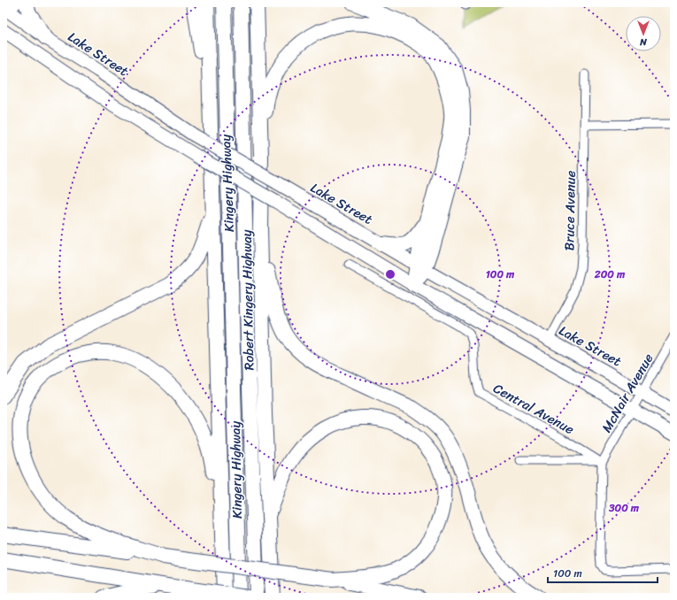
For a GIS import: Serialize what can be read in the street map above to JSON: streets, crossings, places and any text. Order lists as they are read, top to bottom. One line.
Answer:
{"streets":{"highway":["Kingery Highway","Robert Kingery Highway"],"main road":["Lake Street"],"street":["Bruce Avenue","McNair Avenue","Central Avenue"]},"crossings":[["Lake Street","Bruce Avenue"],["Lake Street","McNair Avenue"],["McNair Avenue","Central Avenue"]],"scale_bar":"100 m","north":"bottom","rings":["100 m","200 m","300 m"]}
